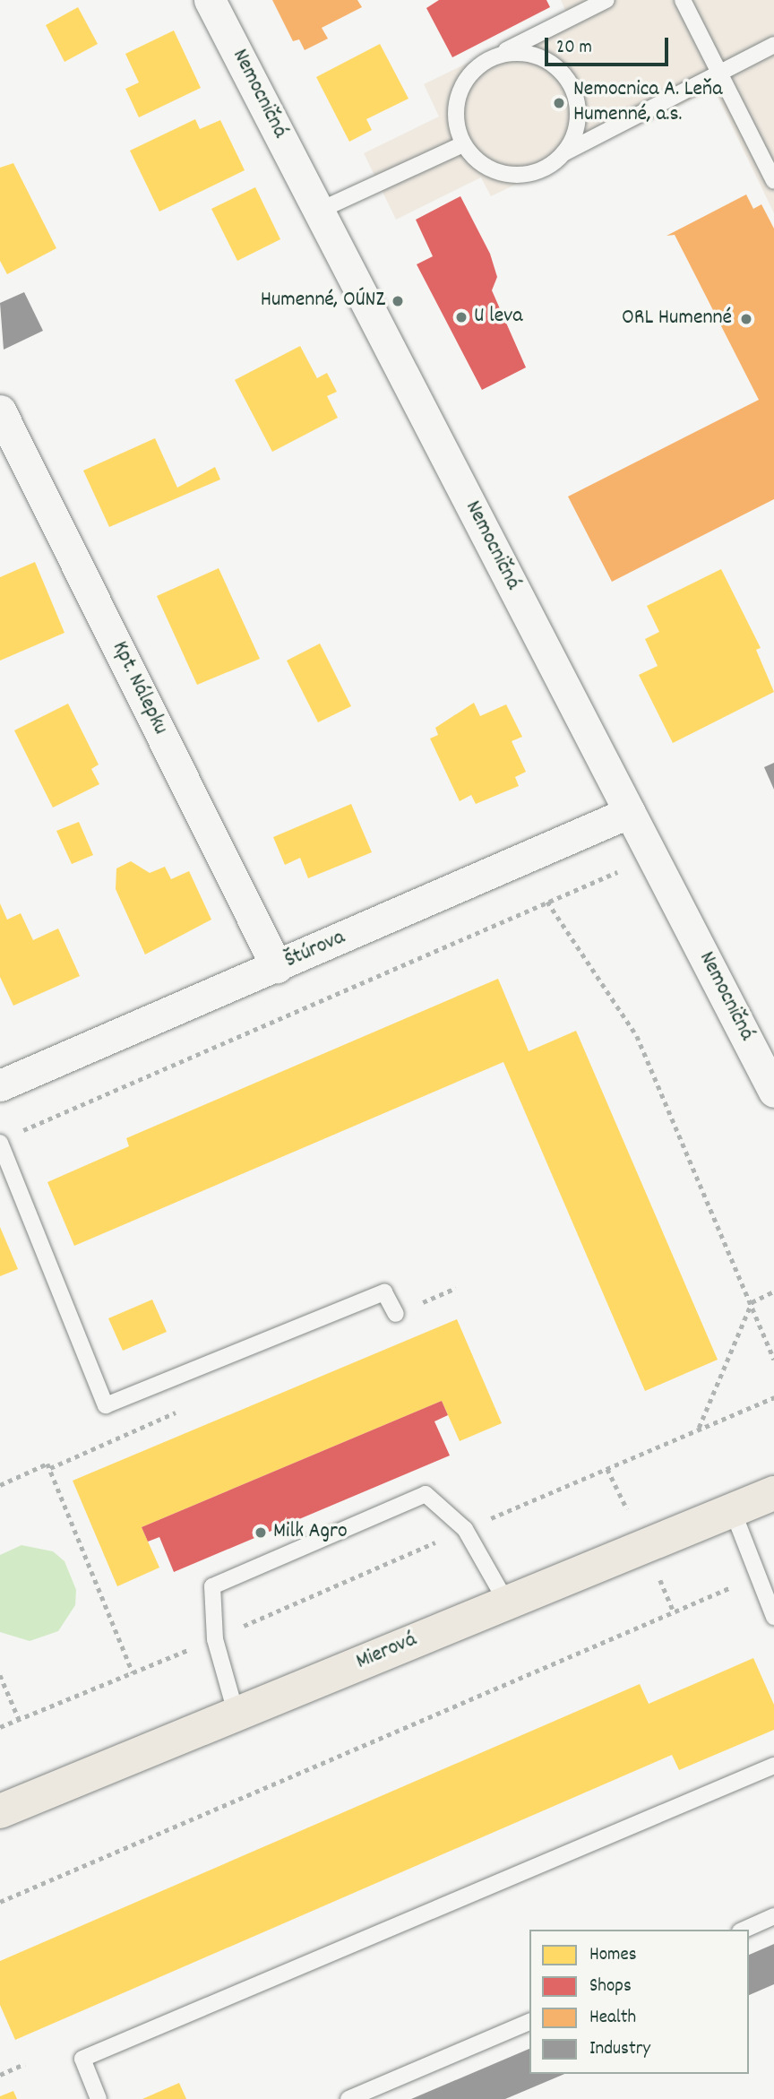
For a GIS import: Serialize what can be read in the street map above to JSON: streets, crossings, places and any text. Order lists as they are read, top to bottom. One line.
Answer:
{"streets":{"main road":["Mierová"],"street":["Nemocničná","Kpt. Nálepku","Štúrova"]},"crossings":[["Nemocničná","Štúrova"],["Kpt. Nálepku","Štúrova"]],"places":["Nemocnica A. Leňa Humenné, a.s.","Humenné, OÚNZ","U leva","ORL Humenné","Milk Agro"],"legend":["Homes","Shops","Health","Industry"],"scale_bar":"20 m"}
